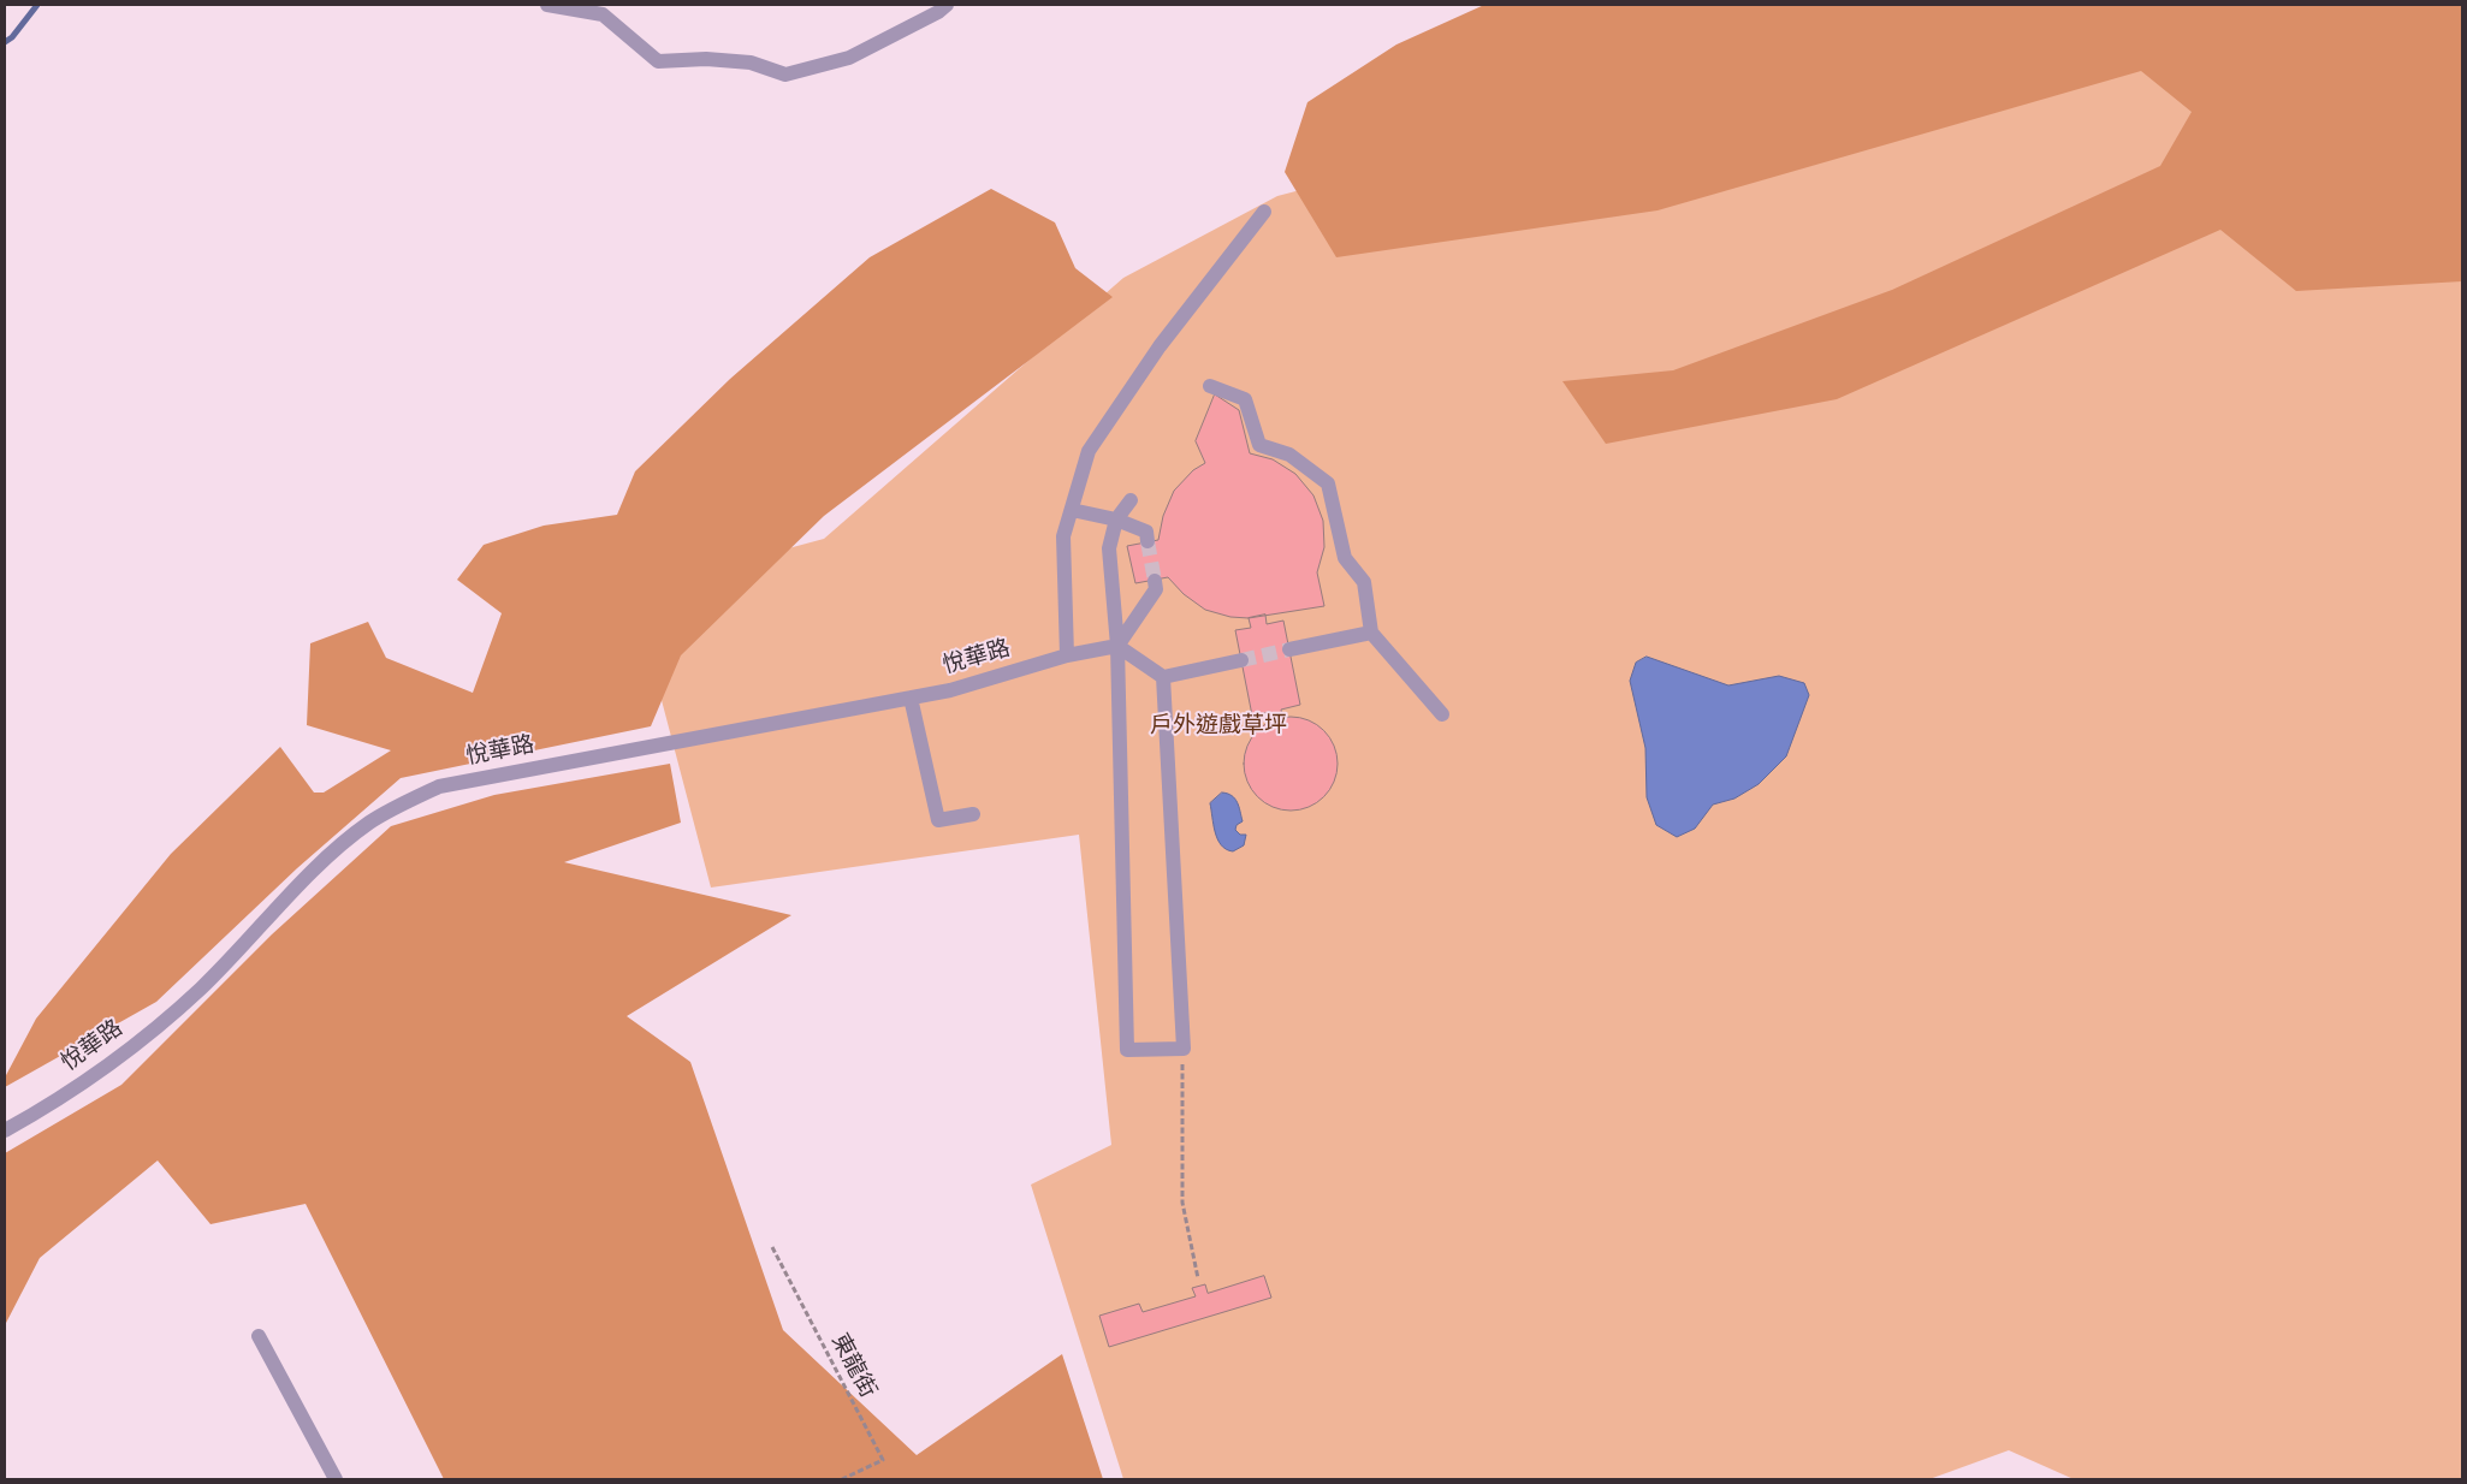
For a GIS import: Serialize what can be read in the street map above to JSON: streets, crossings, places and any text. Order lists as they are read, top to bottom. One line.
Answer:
{"streets":{"street":["悅華路"],"path":["東龍街"]},"parks":["戶外遊戲草坪"]}
